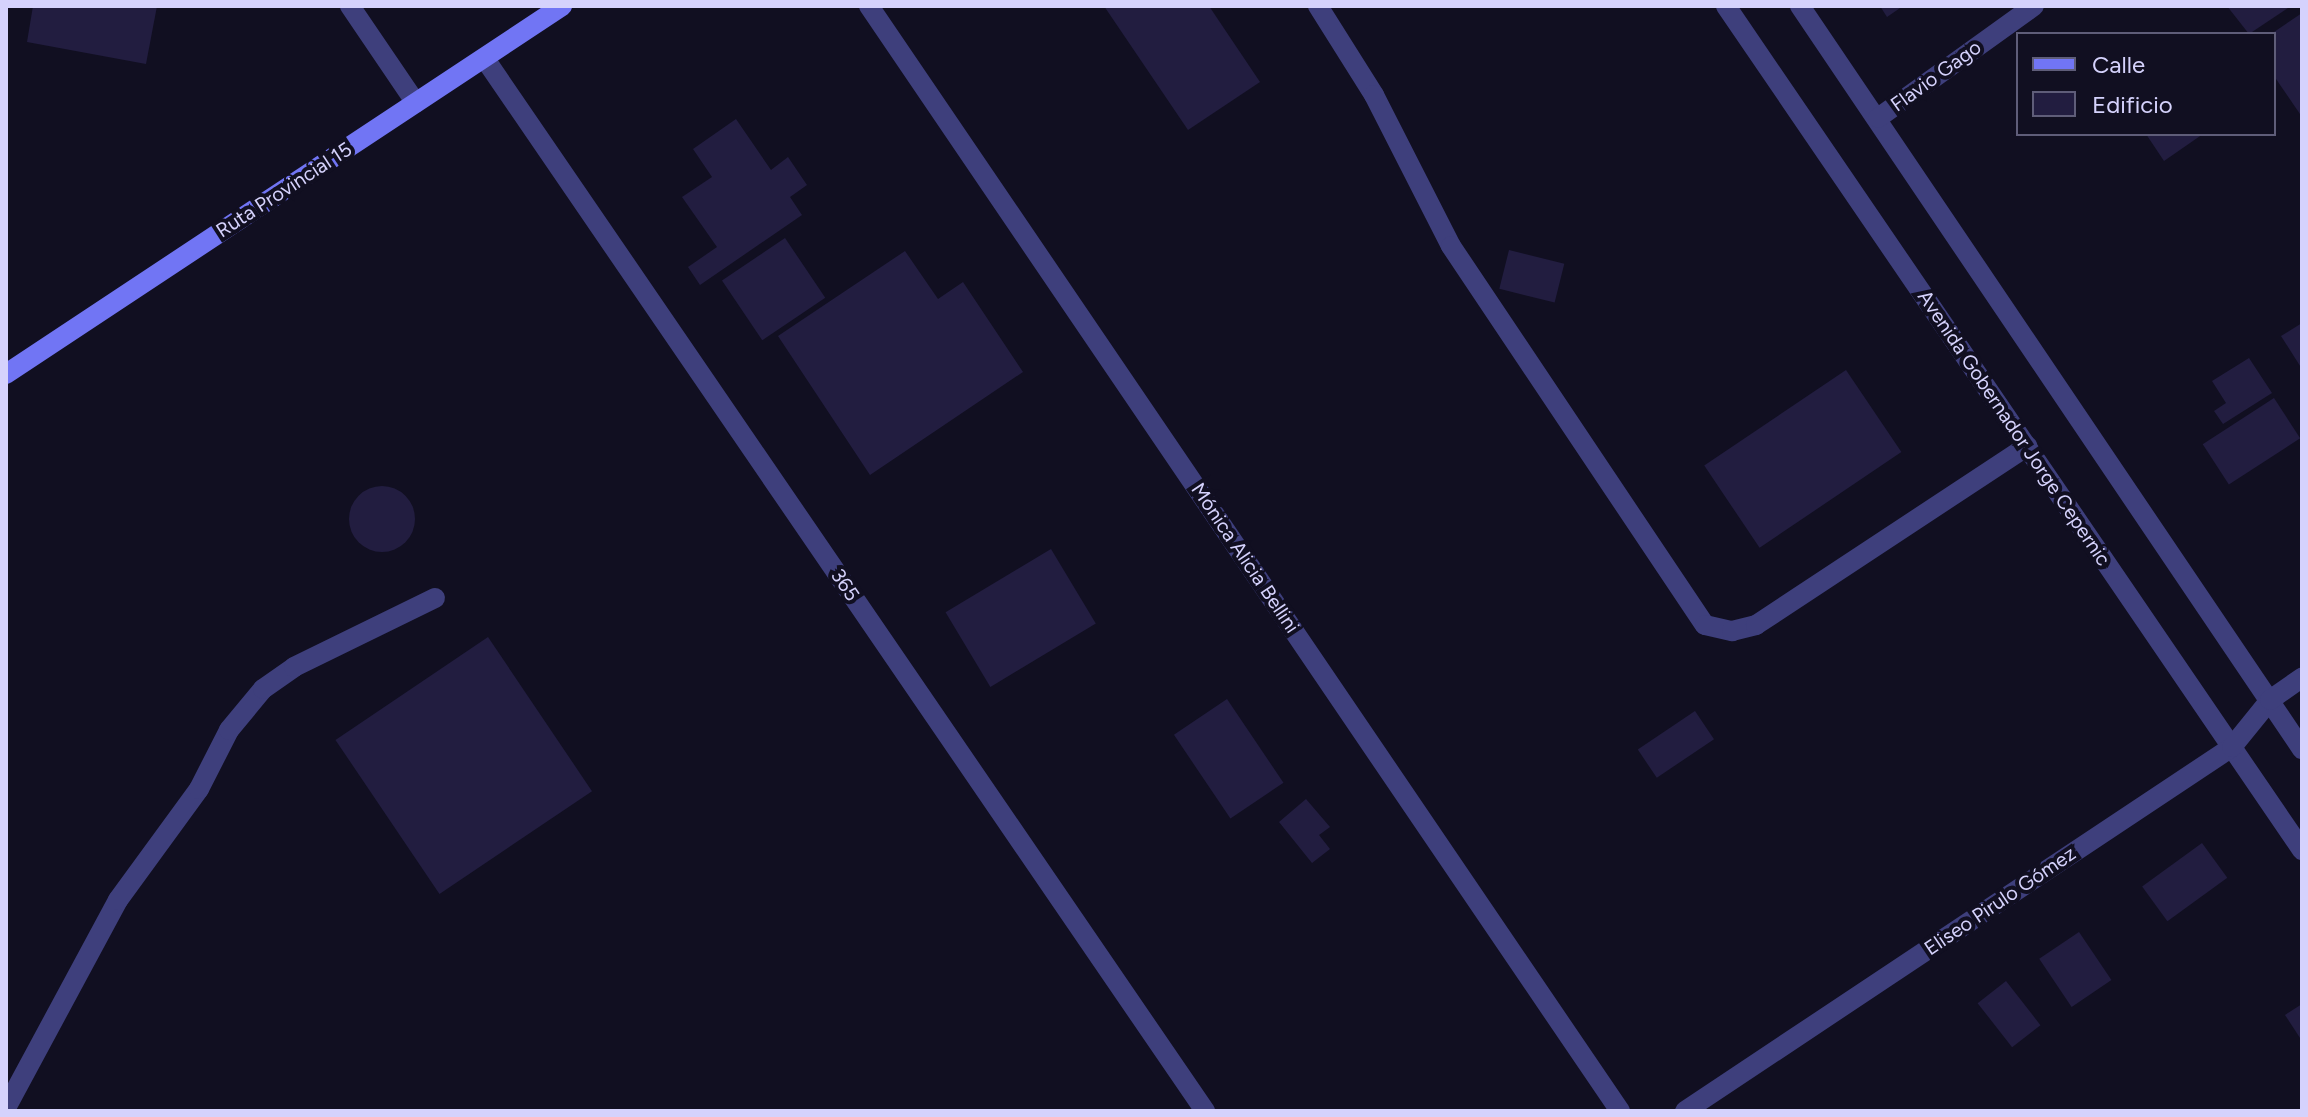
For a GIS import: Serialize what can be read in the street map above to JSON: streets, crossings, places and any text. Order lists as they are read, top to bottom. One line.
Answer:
{"streets":{"main road":["Ruta Provincial 15"],"street":["Flavio Gago","Avenida Gobernador Jorge Cepernic","Mónica Alicia Bellini","365","Eliseo Pirulo Gómez"]},"crossings":[["Ruta Provincial 15","365"],["Avenida Gobernador Jorge Cepernic","Eliseo Pirulo Gómez"]],"legend":["Calle","Edificio"]}
